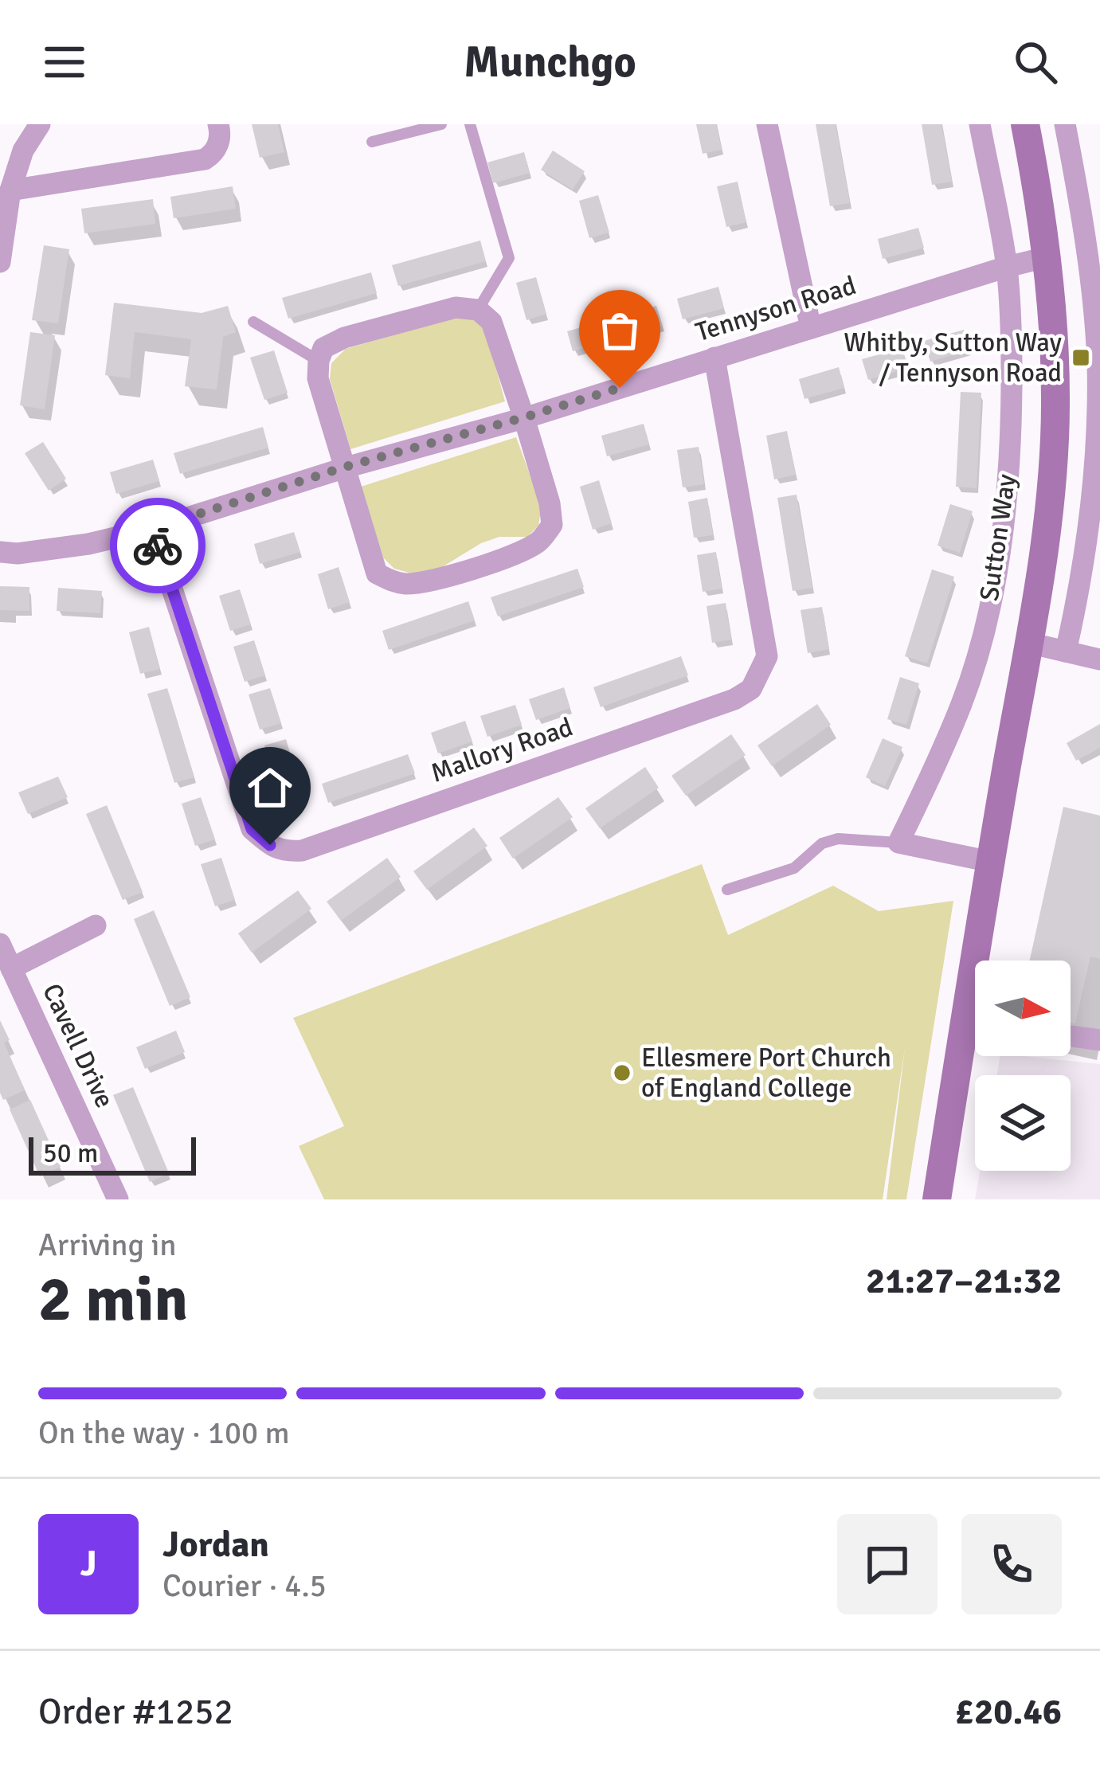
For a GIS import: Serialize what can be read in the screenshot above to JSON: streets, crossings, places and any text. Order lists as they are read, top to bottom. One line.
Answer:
{"streets":{"main road":["Sutton Way"],"street":["Tennyson Road","Mallory Road","Cavell Drive"]},"crossings":[["Tennyson Road","Sutton Way"],["Tennyson Road","Mallory Road"]],"places":{"transit":["Whitby, Sutton Way / Tennyson Road"],"other":["Ellesmere Port Church of England College"]},"scale_bar":"50 m","north":"right","page":{"header":"Munchgo","scale":"50 m","heading":["2 min","Arriving in","21:27–21:32"],"panel":["Jordan","Courier · 4.5","Order #1252","£20.46"],"bar":"On the way · 100 m","round":"J"}}
